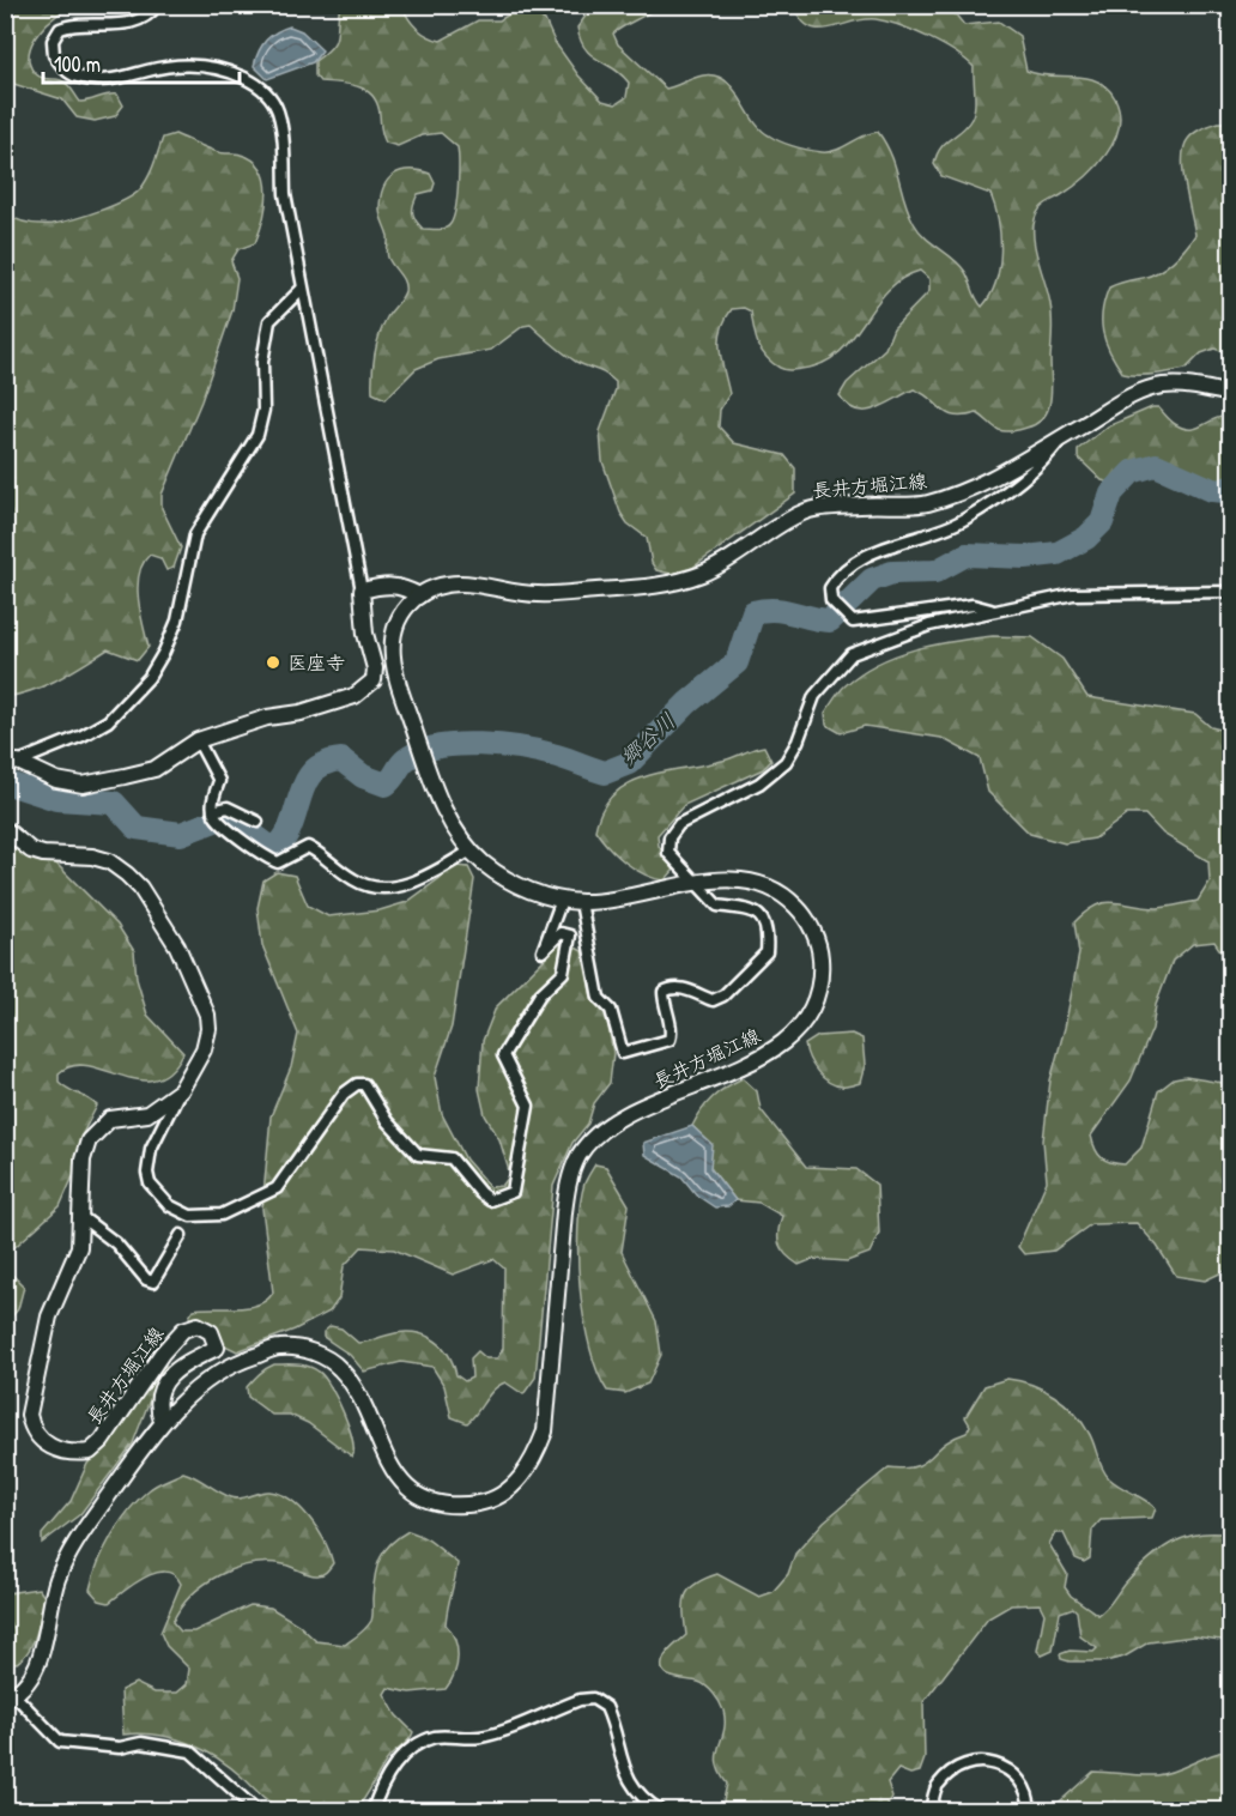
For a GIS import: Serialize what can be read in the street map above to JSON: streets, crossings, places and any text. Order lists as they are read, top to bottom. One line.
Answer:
{"streets":{"main road":["長井方堀江線"]},"water":["郷谷川"],"places":["医座寺"],"scale_bar":"100 m"}
